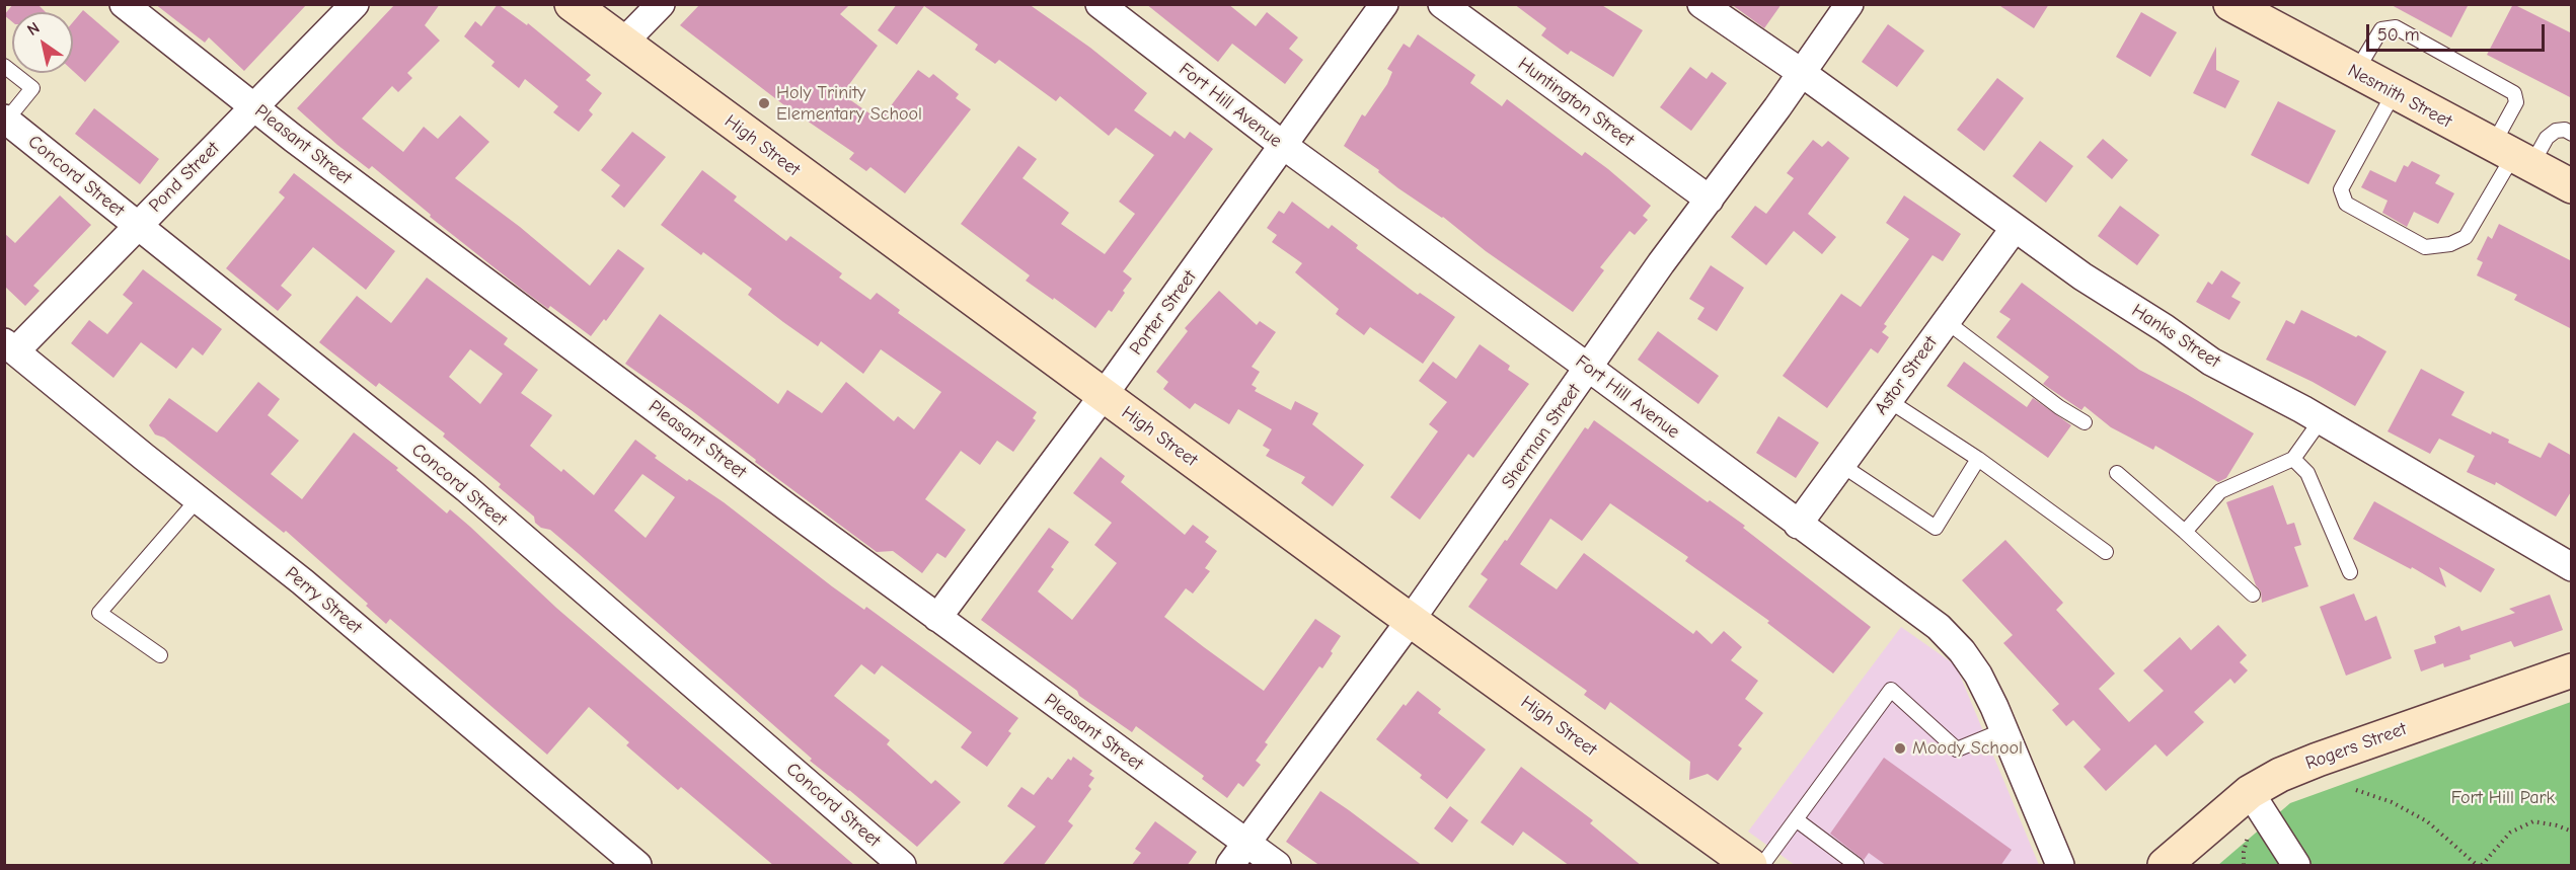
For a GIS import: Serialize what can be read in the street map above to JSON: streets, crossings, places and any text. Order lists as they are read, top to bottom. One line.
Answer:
{"streets":{"street":["Nesmith Street","Huntington Street","Fort Hill Avenue","Pleasant Street","High Street","Concord Street","Pond Street","Porter Street","Hanks Street","Astor Street","Sherman Street","Perry Street","Rogers Street"]},"crossings":[["Huntington Street","Sherman Street"],["Fort Hill Avenue","Porter Street"],["Fort Hill Avenue","Astor Street"],["Fort Hill Avenue","Sherman Street"],["Pleasant Street","Pond Street"],["Pleasant Street","Porter Street"],["Pleasant Street","Sherman Street"],["High Street","Porter Street"],["High Street","Sherman Street"],["Concord Street","Pond Street"],["Pond Street","Perry Street"],["Hanks Street","Astor Street"],["Hanks Street","Sherman Street"]],"parks":["Fort Hill Park"],"places":["Holy Trinity Elementary School","Moody School"],"scale_bar":"50 m","north":"top left"}
